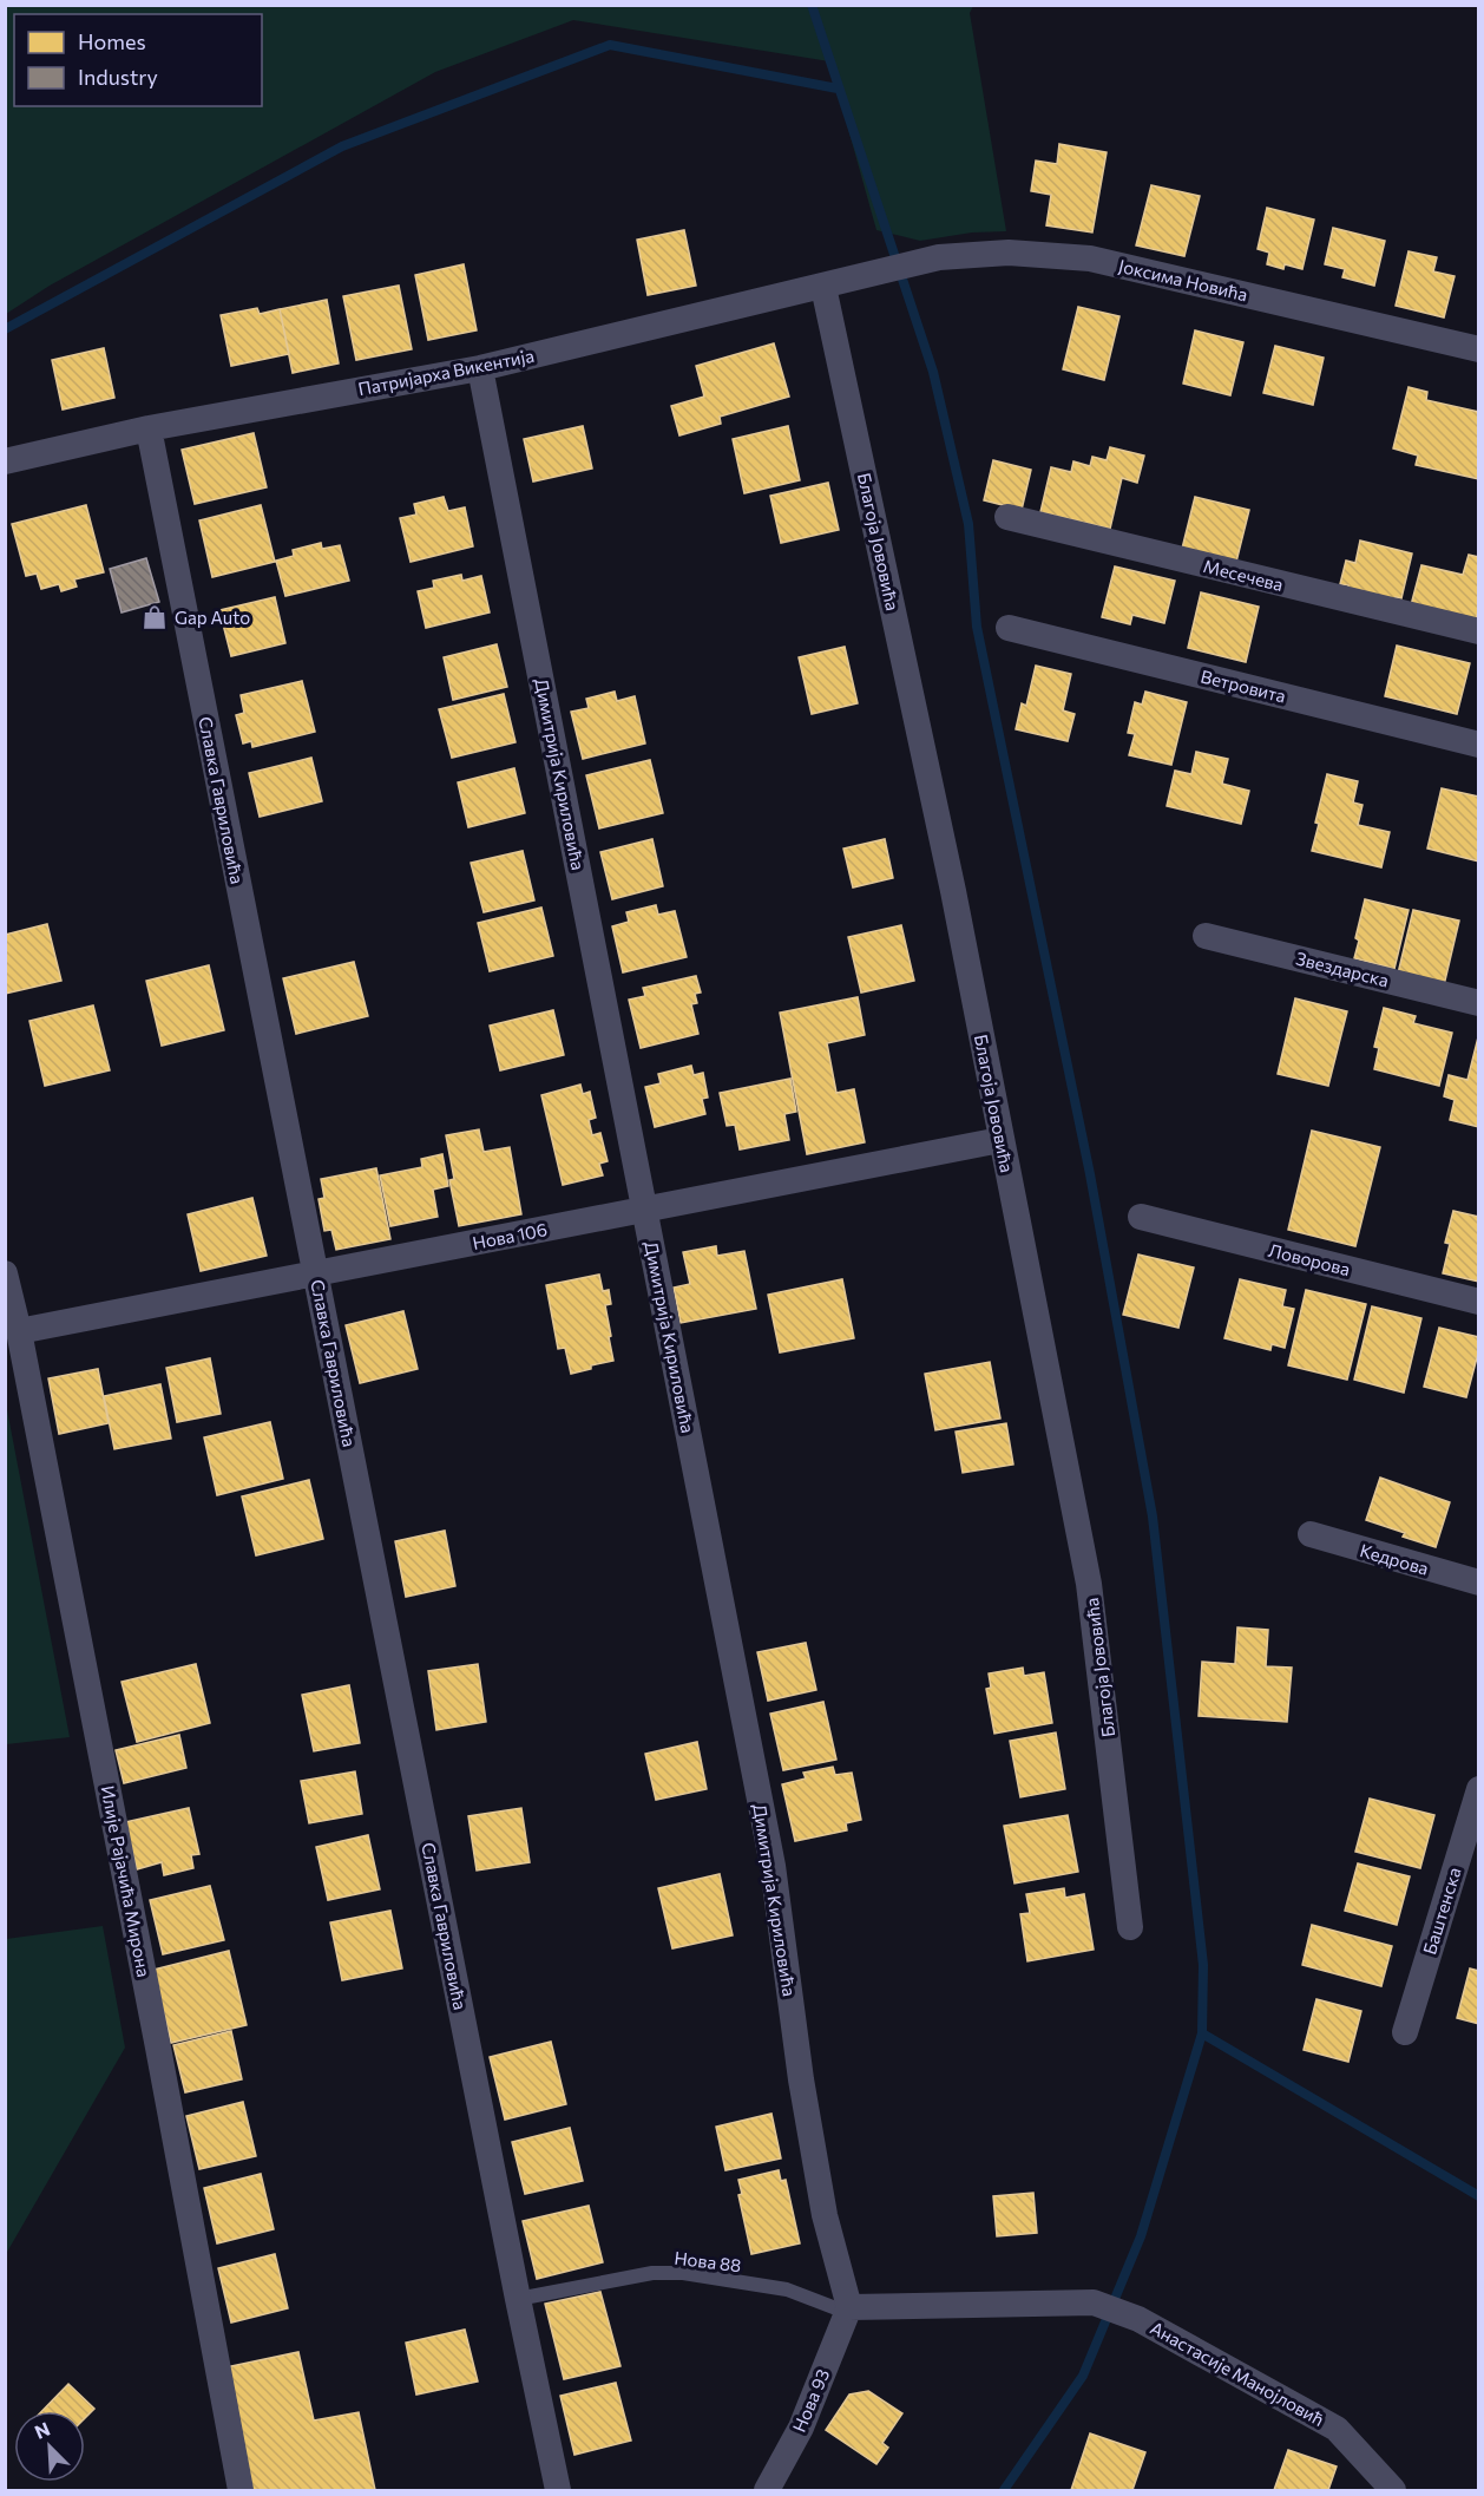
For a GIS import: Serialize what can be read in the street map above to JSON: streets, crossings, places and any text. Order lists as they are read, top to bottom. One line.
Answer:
{"streets":{"street":["Јоксима Новића","Патријарха Викентија","Благоја Јововића","Месечева","Ветровита","Димитрија Кириловића","Славка Гавриловића","Звездарска","Нова 106","Ловорова","Кедрова","Илије Рајачића Мирона","Баштенска","Анастасије Манојловић","Нова 93"],"lane":["Нова 88"]},"crossings":[["Јоксима Новића","Патријарха Викентија"],["Патријарха Викентија","Благоја Јововића"],["Патријарха Викентија","Димитрија Кириловића"],["Патријарха Викентија","Славка Гавриловића"],["Благоја Јововића","Нова 106"],["Димитрија Кириловића","Нова 106"],["Димитрија Кириловића","Нова 88"],["Димитрија Кириловића","Анастасије Манојловић"],["Димитрија Кириловића","Нова 93"],["Славка Гавриловића","Нова 106"],["Славка Гавриловића","Нова 88"],["Нова 106","Илије Рајачића Мирона"],["Нова 88","Анастасије Манојловић"],["Нова 88","Нова 93"],["Анастасије Манојловић","Нова 93"]],"places":{"shop":["Gap Auto"]},"legend":["Homes","Industry"],"north":"top left"}
